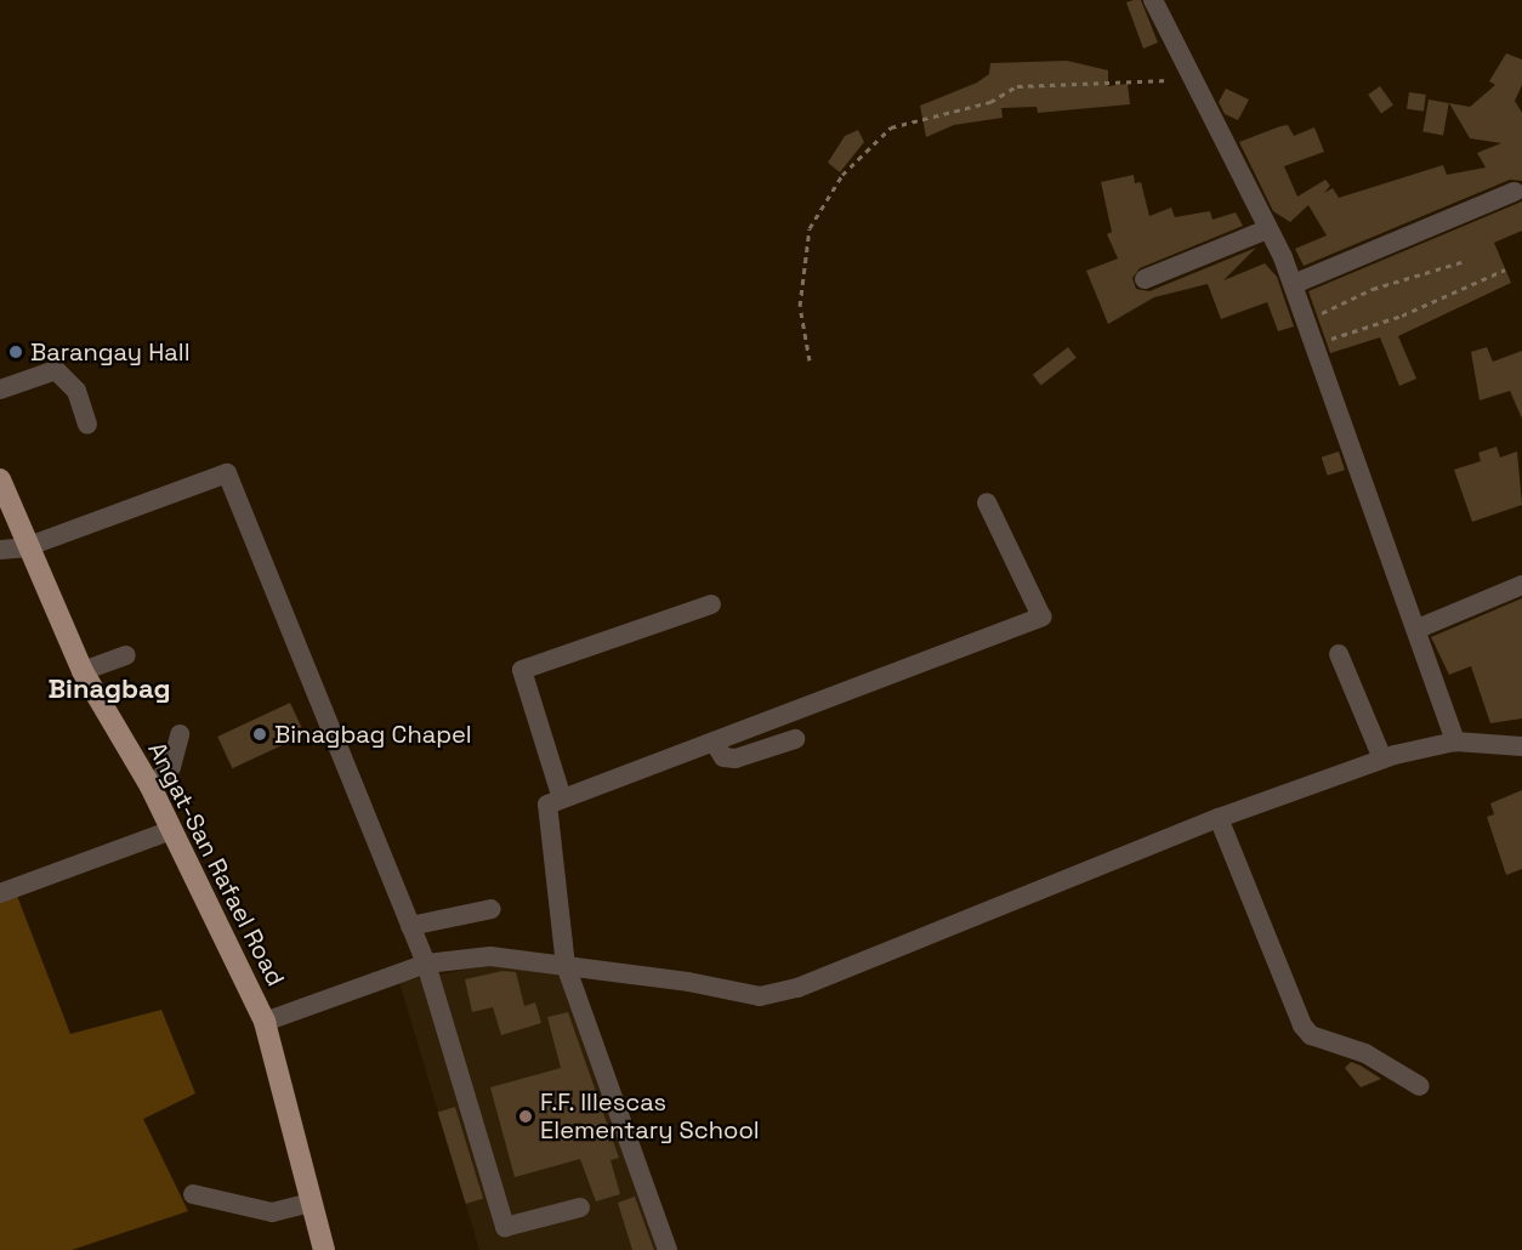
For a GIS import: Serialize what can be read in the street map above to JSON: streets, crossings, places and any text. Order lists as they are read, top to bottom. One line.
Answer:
{"streets":{"main road":["Angat-San Rafael Road"]},"districts":["Binagbag"],"places":["Barangay Hall","Binagbag Chapel","F.F. Illescas Elementary School"]}
